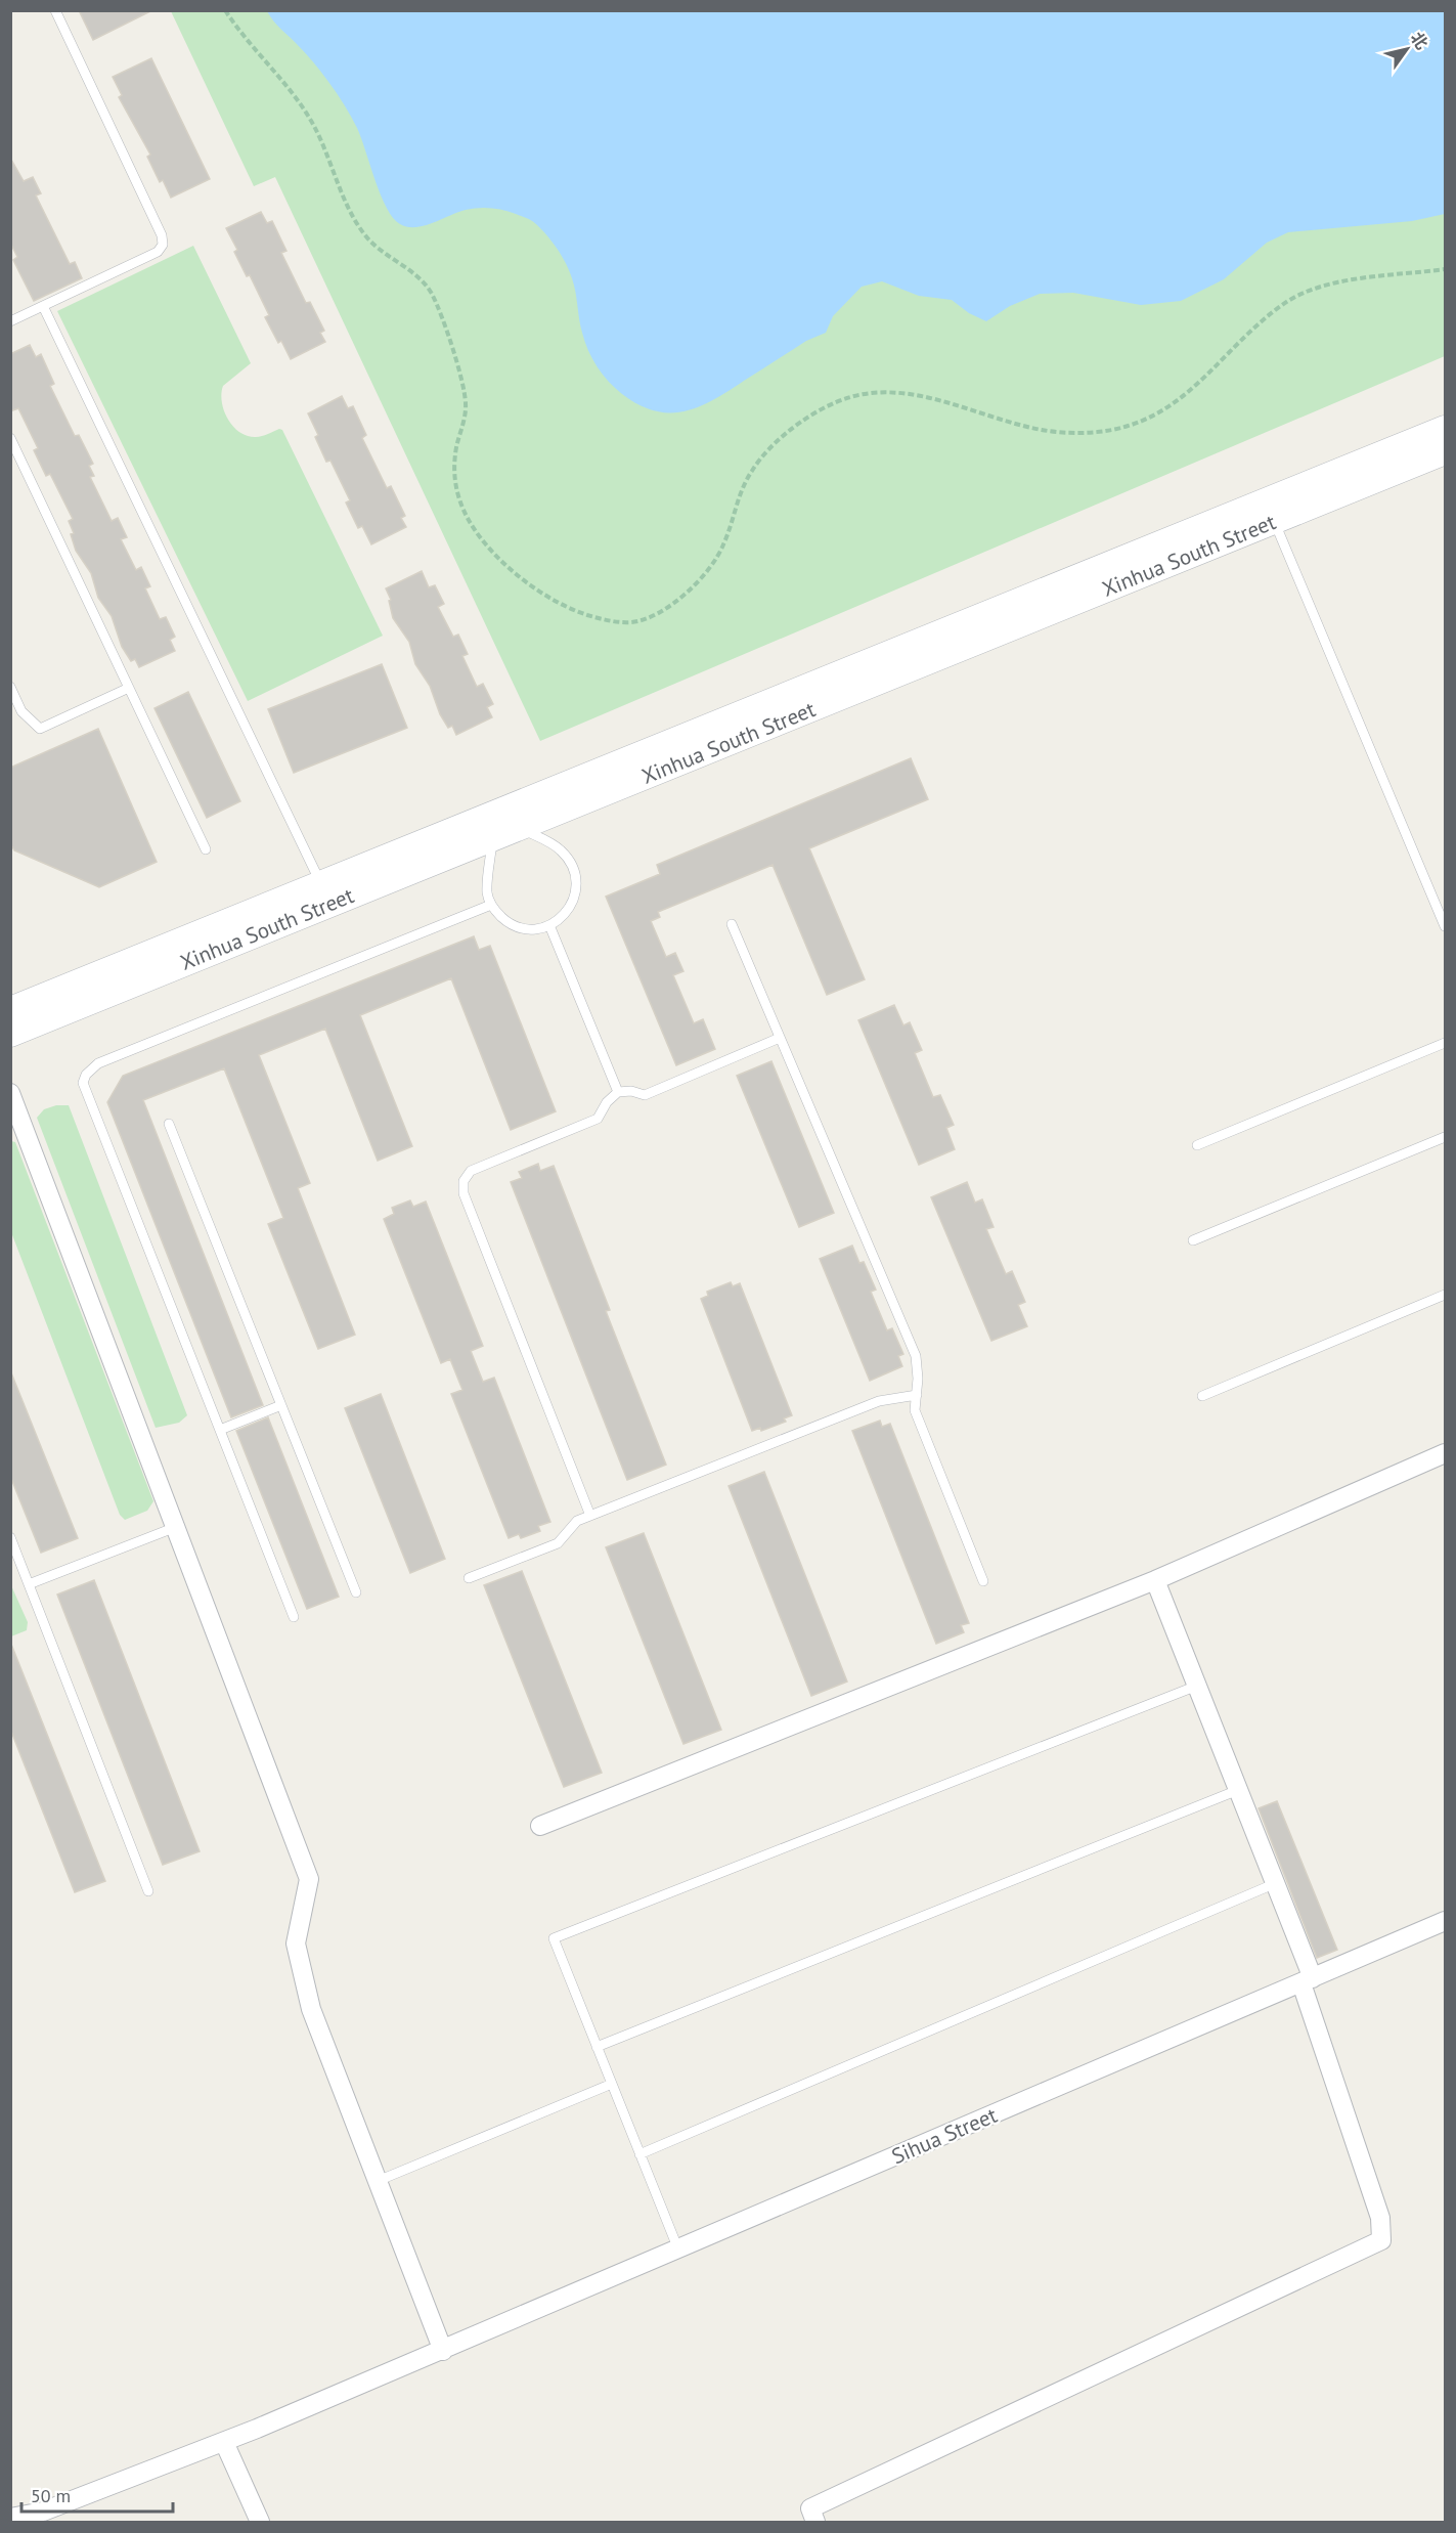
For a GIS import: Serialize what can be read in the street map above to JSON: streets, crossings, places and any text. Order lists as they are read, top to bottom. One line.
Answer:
{"streets":{"main road":["Xinhua South Street"],"street":["Sihua Street"]},"scale_bar":"50 m","north":"top right"}
